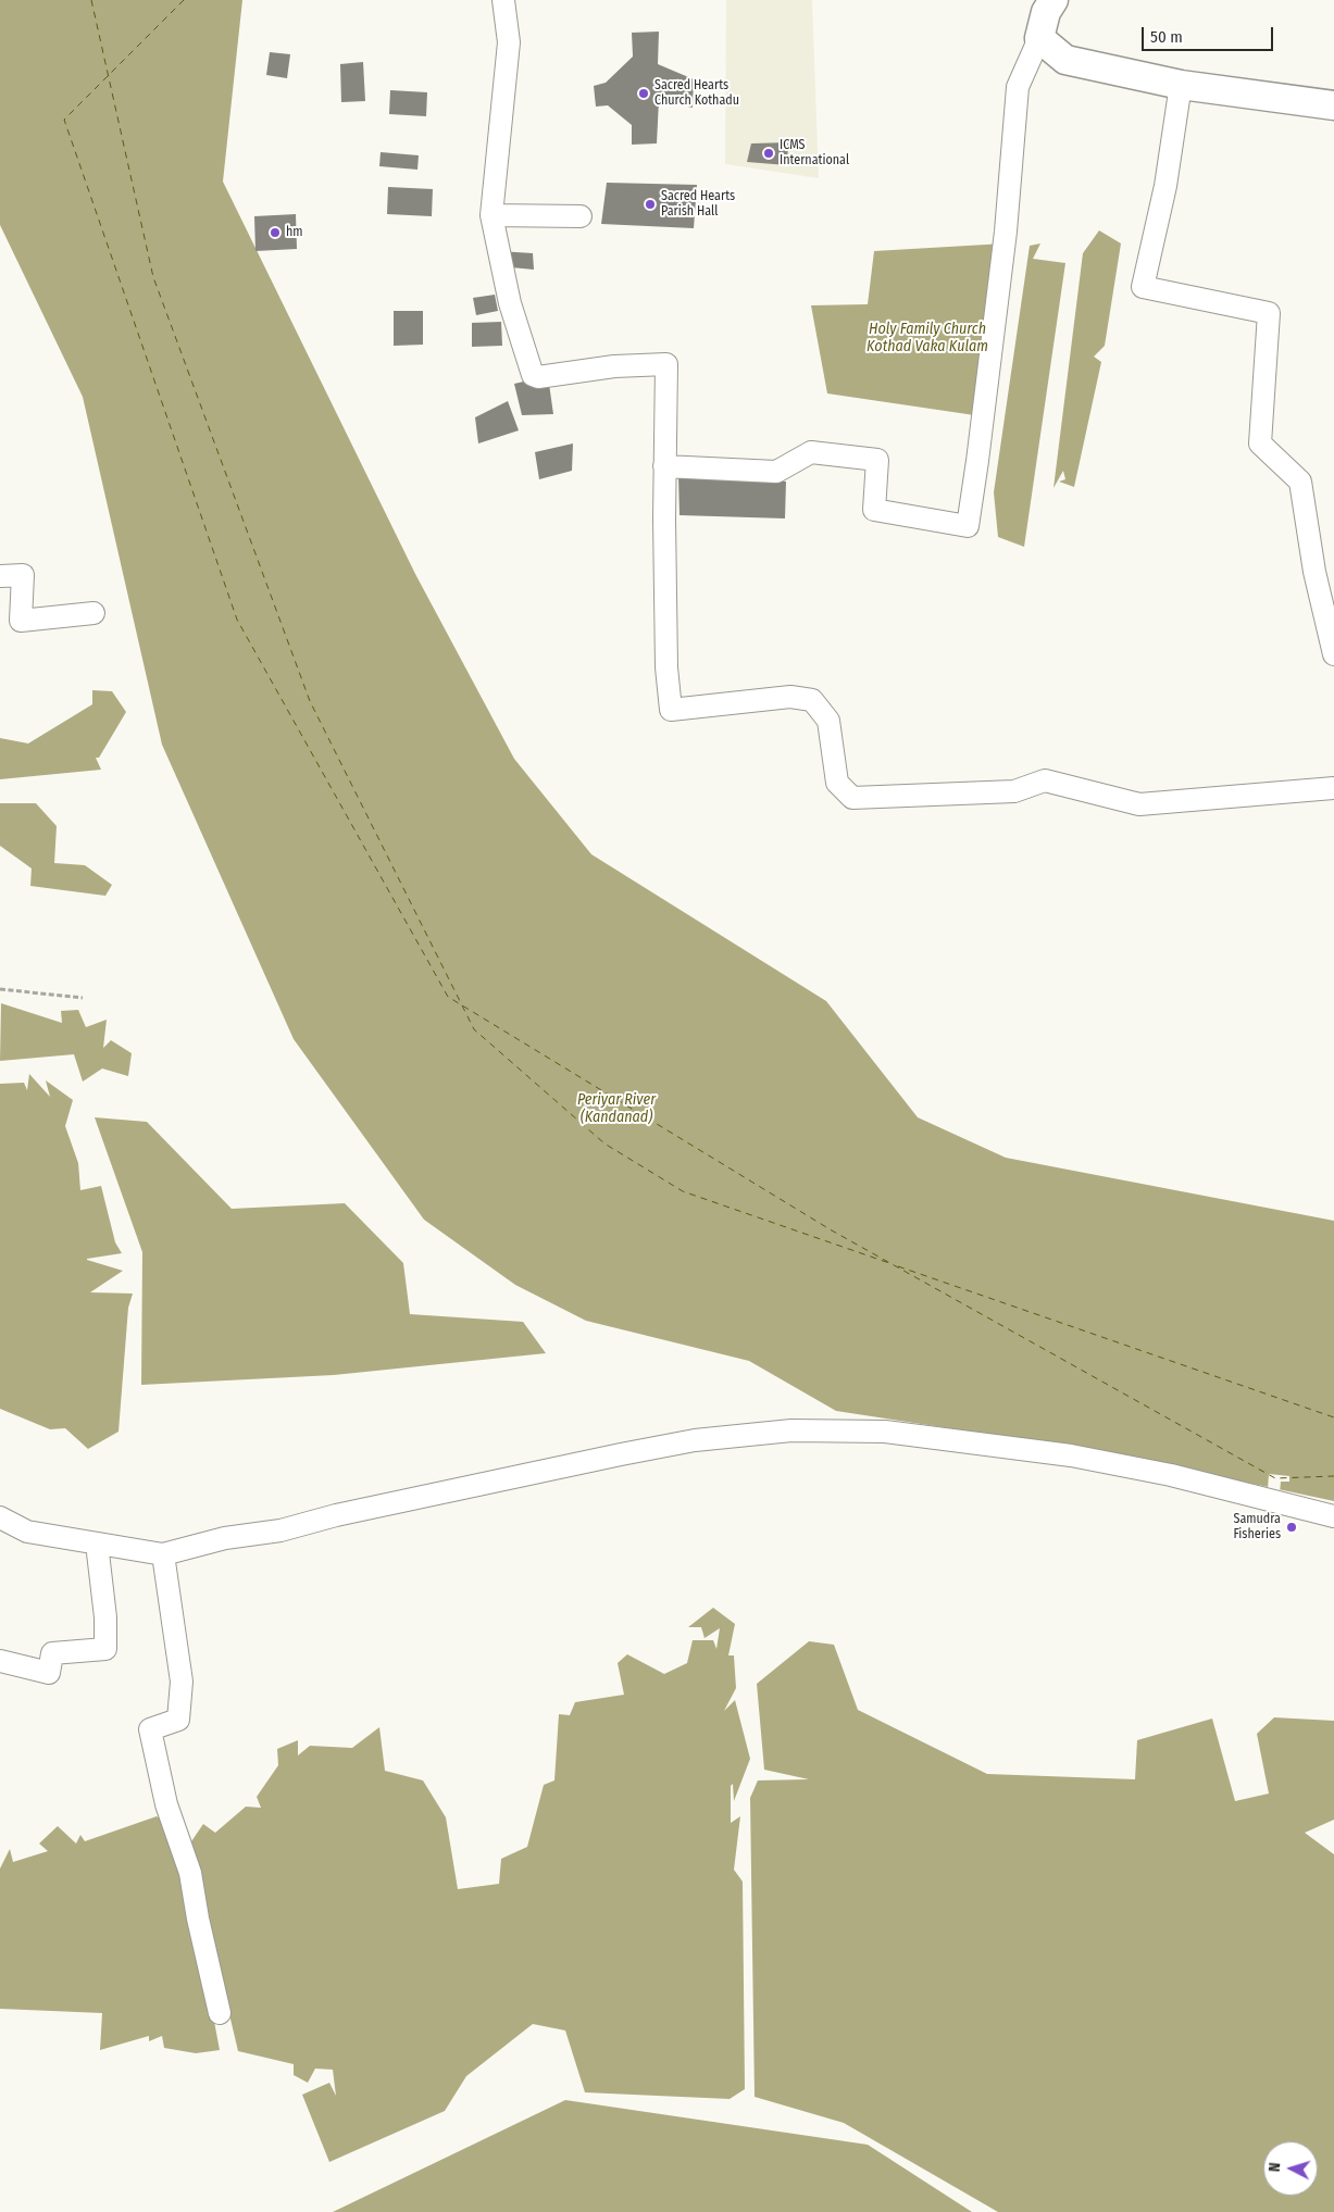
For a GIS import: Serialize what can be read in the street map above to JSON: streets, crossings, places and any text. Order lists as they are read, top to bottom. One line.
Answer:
{"water":["Holy Family Church Kothad Vaka Kulam","Periyar River (Kandanad)"],"places":["Sacred Hearts Church Kothadu","ICMS International","Sacred Hearts Parish Hall","hm","Samudra Fisheries"],"scale_bar":"50 m","north":"left"}
